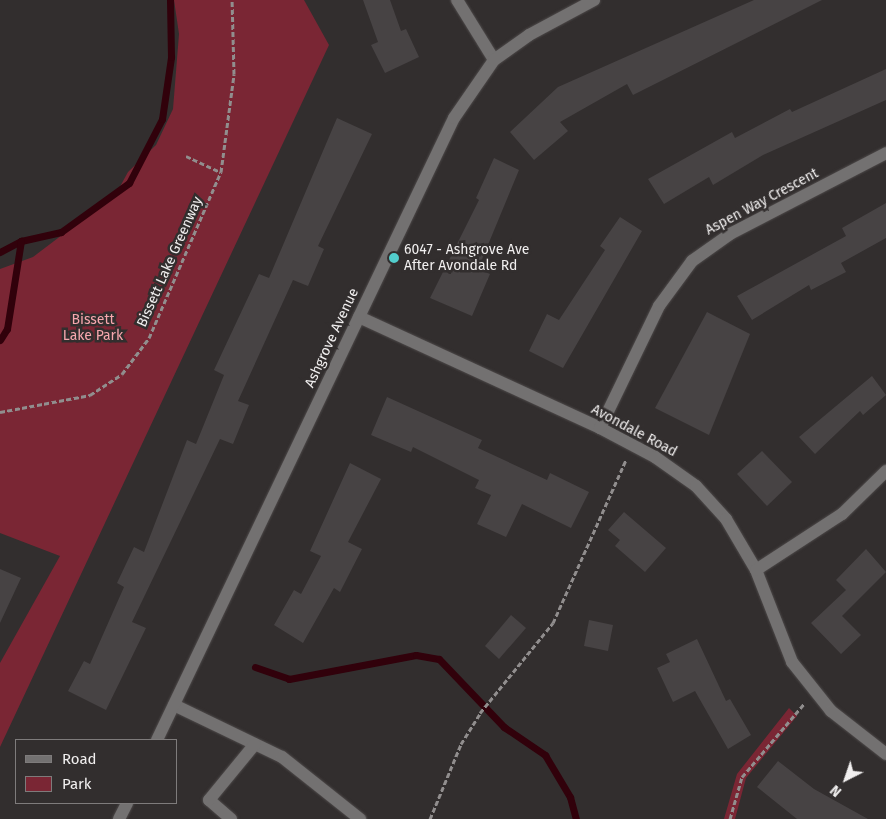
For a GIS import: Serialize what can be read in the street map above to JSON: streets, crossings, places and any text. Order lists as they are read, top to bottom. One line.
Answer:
{"streets":{"street":["Aspen Way Crescent","Ashgrove Avenue","Avondale Road"],"path":["Bissett Lake Greenway"]},"crossings":[["Aspen Way Crescent","Avondale Road"],["Ashgrove Avenue","Avondale Road"]],"parks":["Bissett Lake Park"],"places":["6047 - Ashgrove Ave After Avondale Rd"],"legend":["Road","Park"],"north":"bottom left"}
